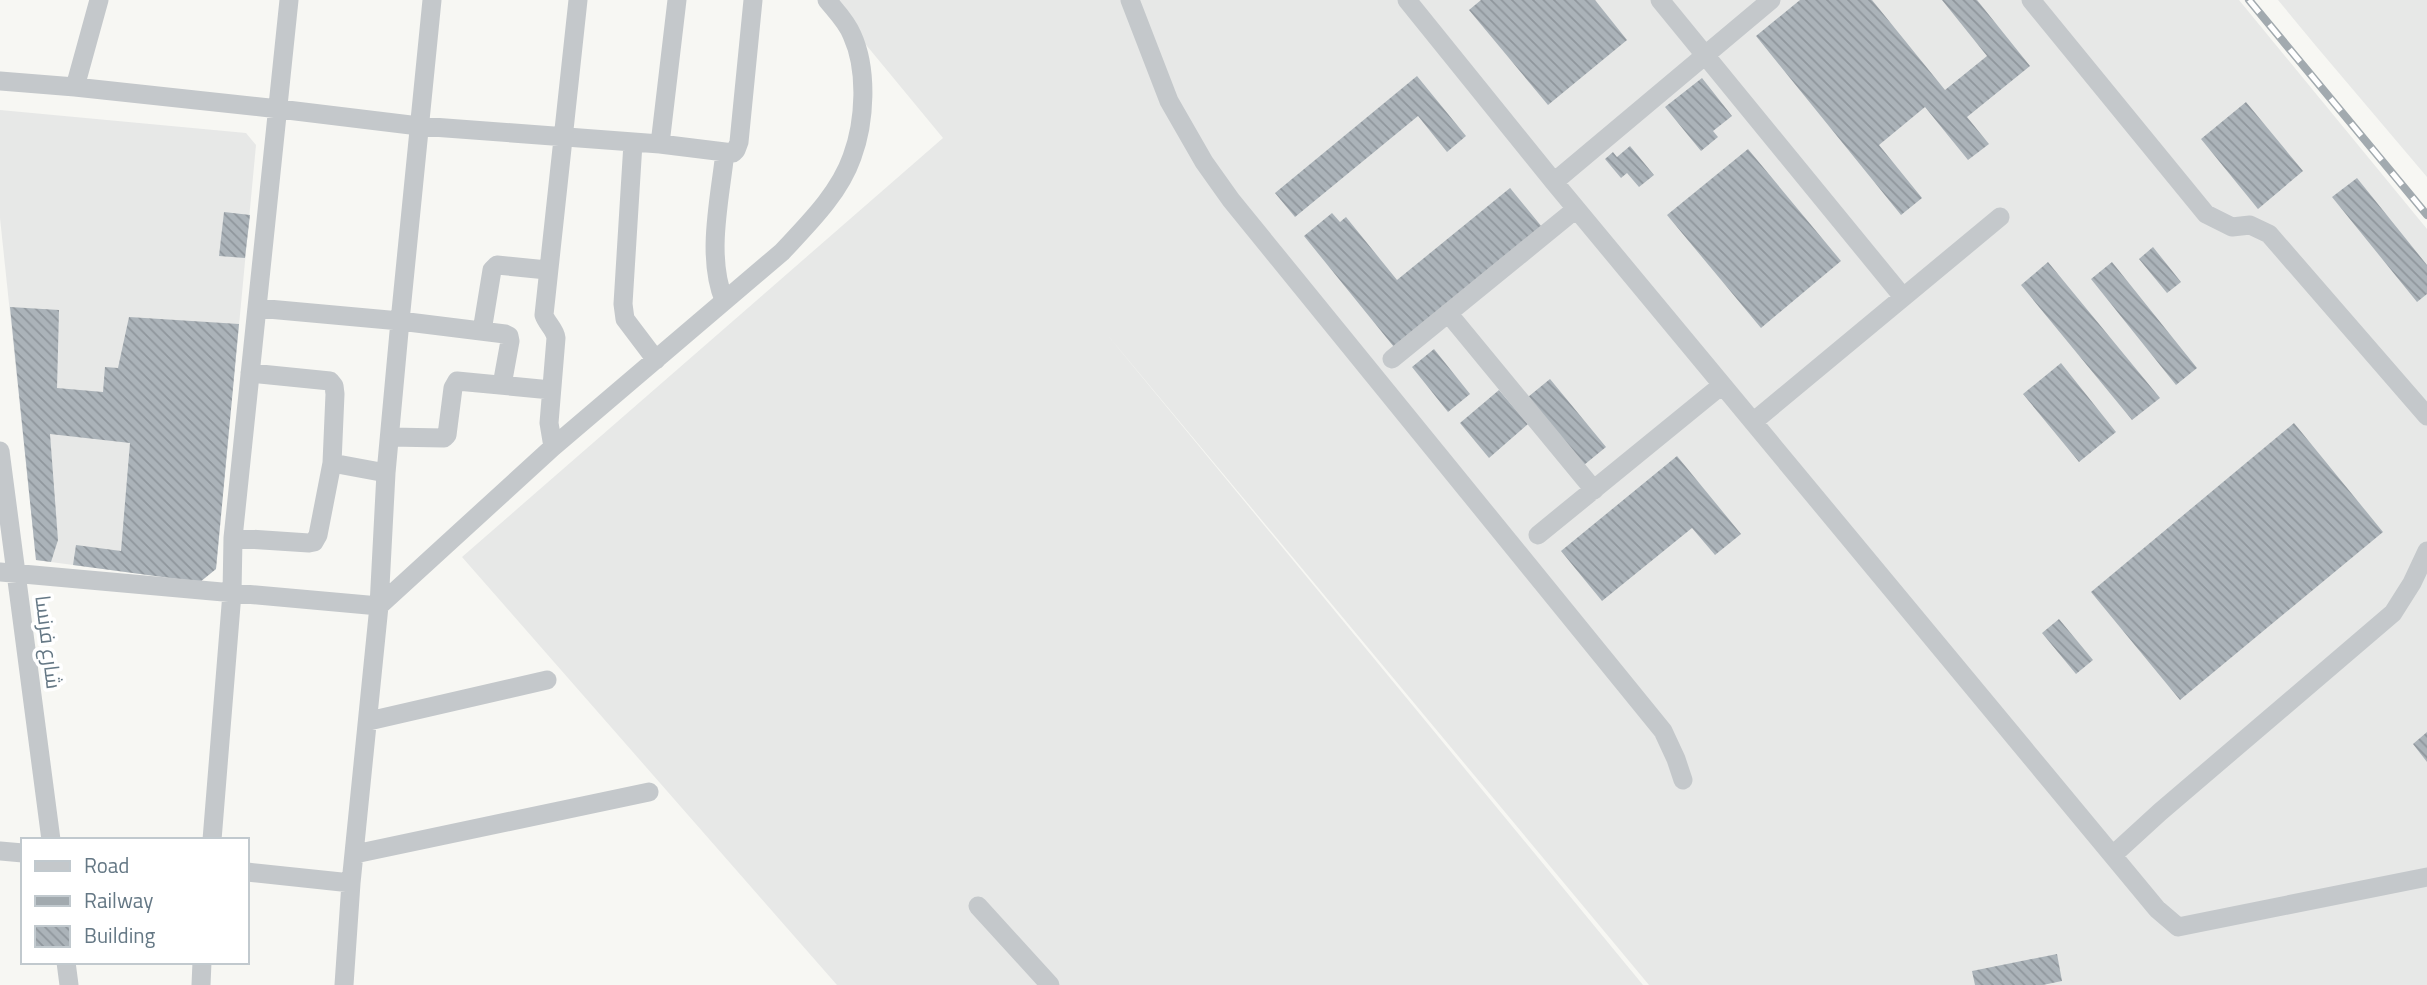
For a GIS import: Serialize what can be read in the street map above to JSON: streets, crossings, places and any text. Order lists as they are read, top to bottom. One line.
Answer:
{"streets":{"street":["شارع فرنسا"]},"legend":["Road","Railway","Building"]}
